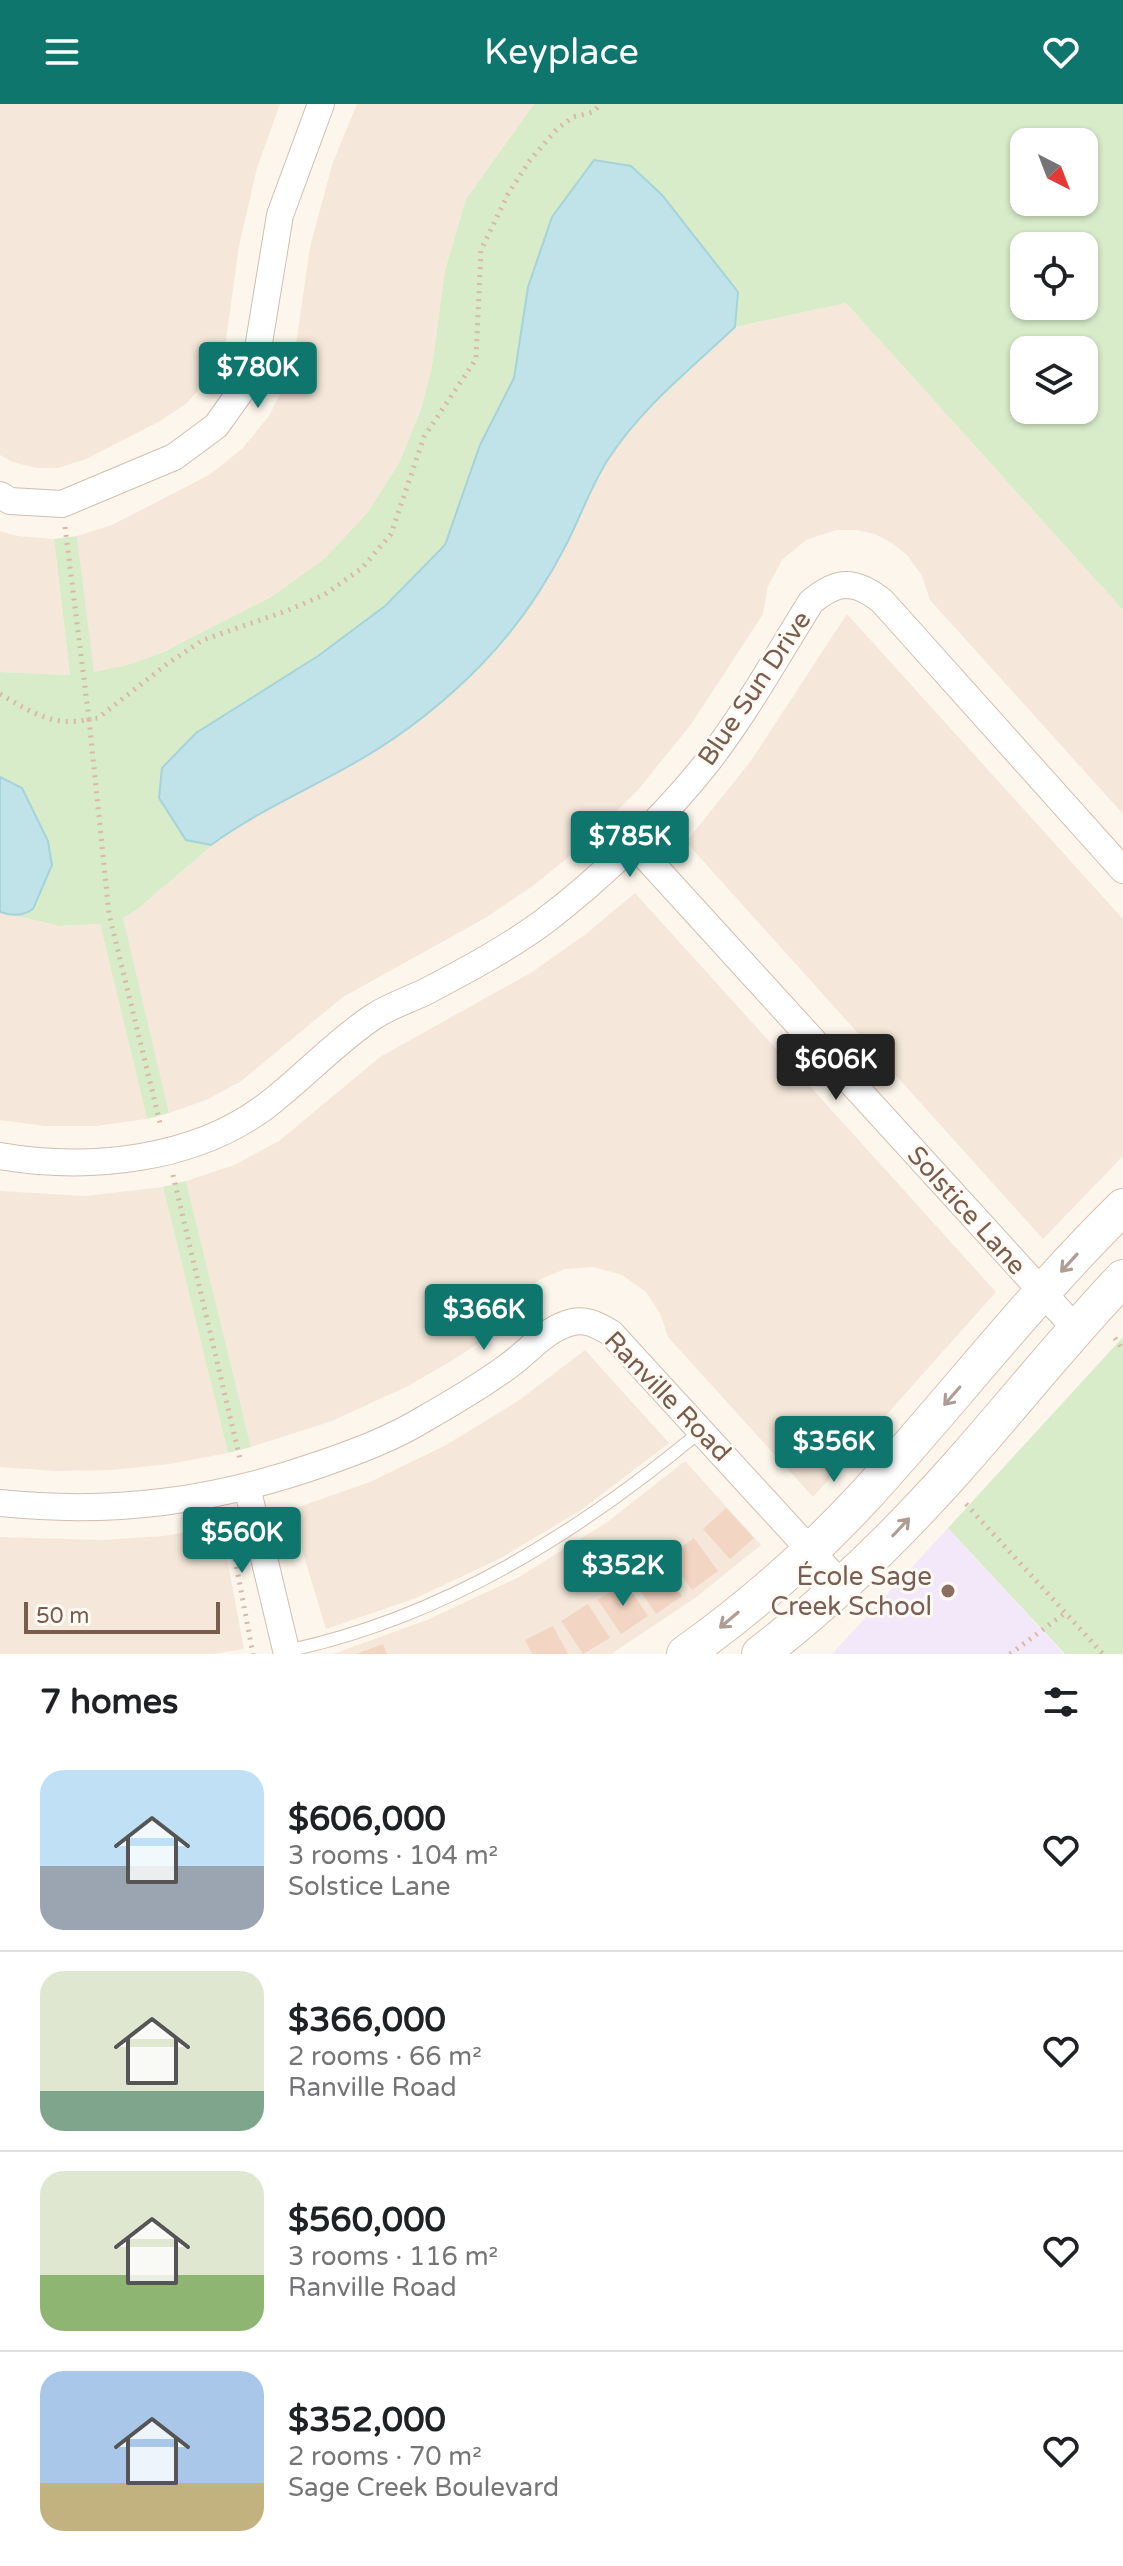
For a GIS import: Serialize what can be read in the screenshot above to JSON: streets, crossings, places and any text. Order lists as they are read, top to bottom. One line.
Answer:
{"streets":{"street":["Blue Sun Drive","Solstice Lane","Ranville Road"]},"crossings":[["Blue Sun Drive","Solstice Lane"]],"places":["École Sage Creek School"],"scale_bar":"50 m","north":"bottom right","page":{"header":"Keyplace","price":["$780K","$785K","$606K","$366K","$356K","$560K","$352K"],"scale":"50 m","heading":"7 homes","list":[{"name":"$606,000","note":"3 rooms · 104 m² · Solstice Lane"},{"name":"$366,000","note":"2 rooms · 66 m² · Ranville Road"},{"name":"$560,000","note":"3 rooms · 116 m² · Ranville Road"},{"name":"$352,000","note":"2 rooms · 70 m² · Sage Creek Boulevard"}]}}
